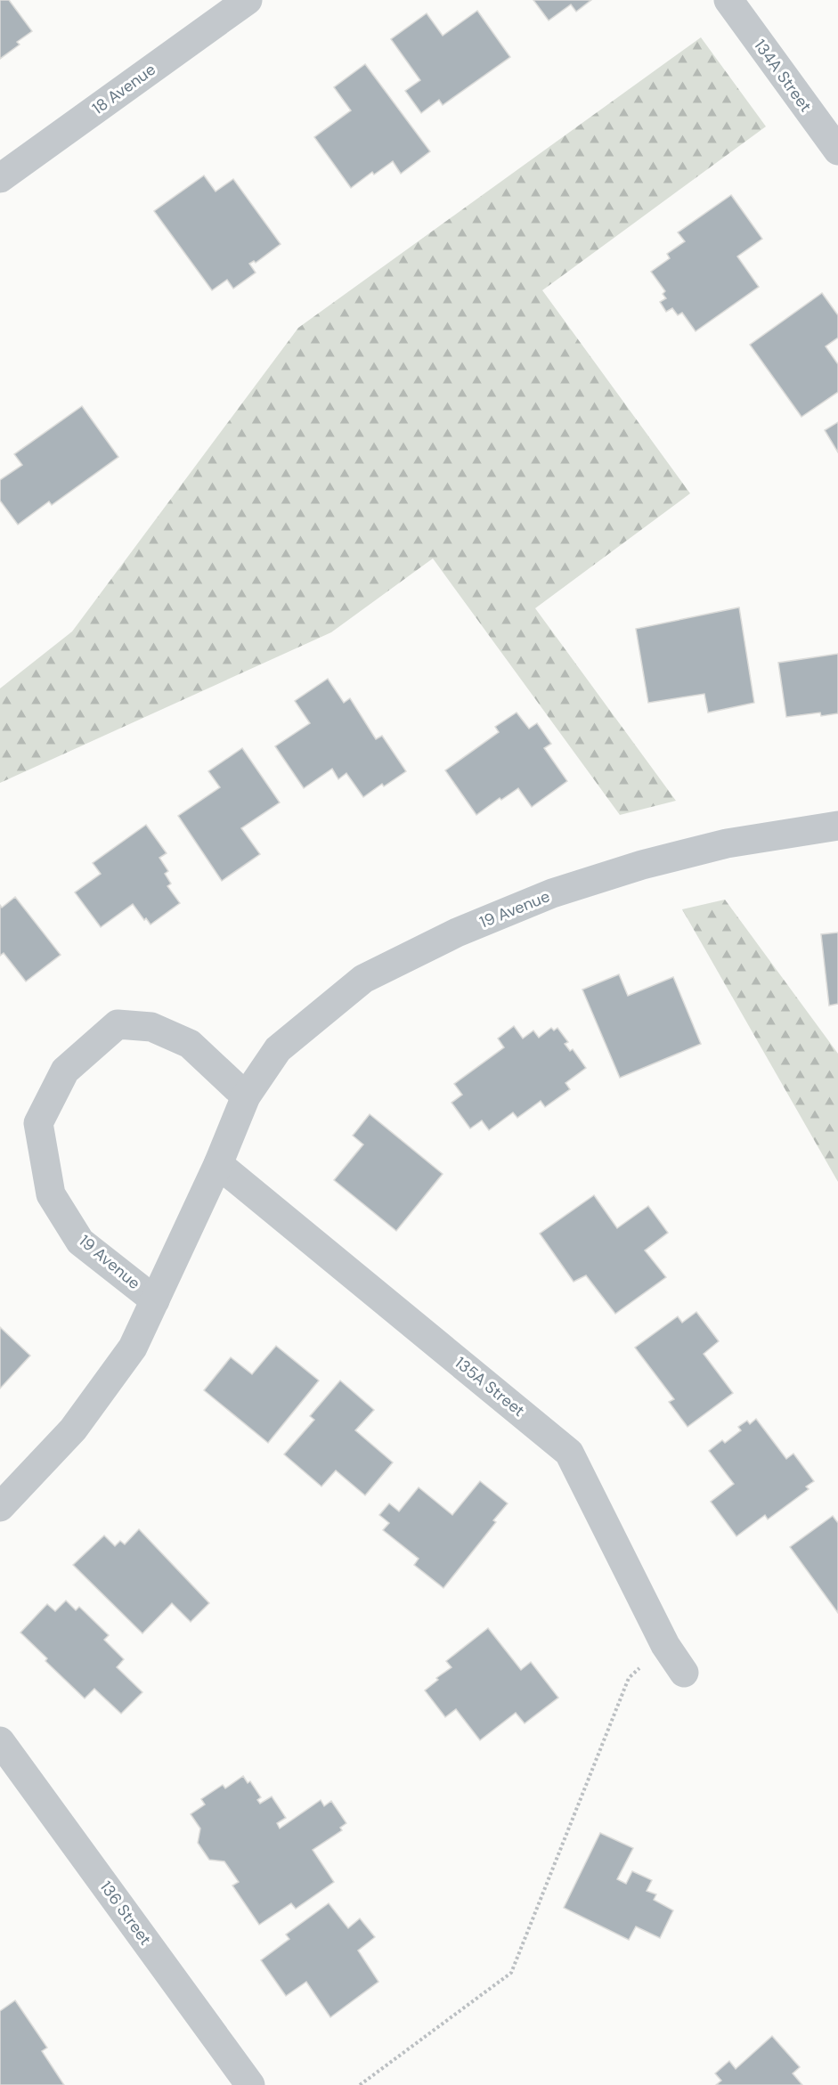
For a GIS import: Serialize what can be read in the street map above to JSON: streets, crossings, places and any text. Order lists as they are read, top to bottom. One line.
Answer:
{"streets":{"street":["134A Street","18 Avenue","19 Avenue","135A Street","136 Street"]},"crossings":[["19 Avenue","135A Street"]]}
